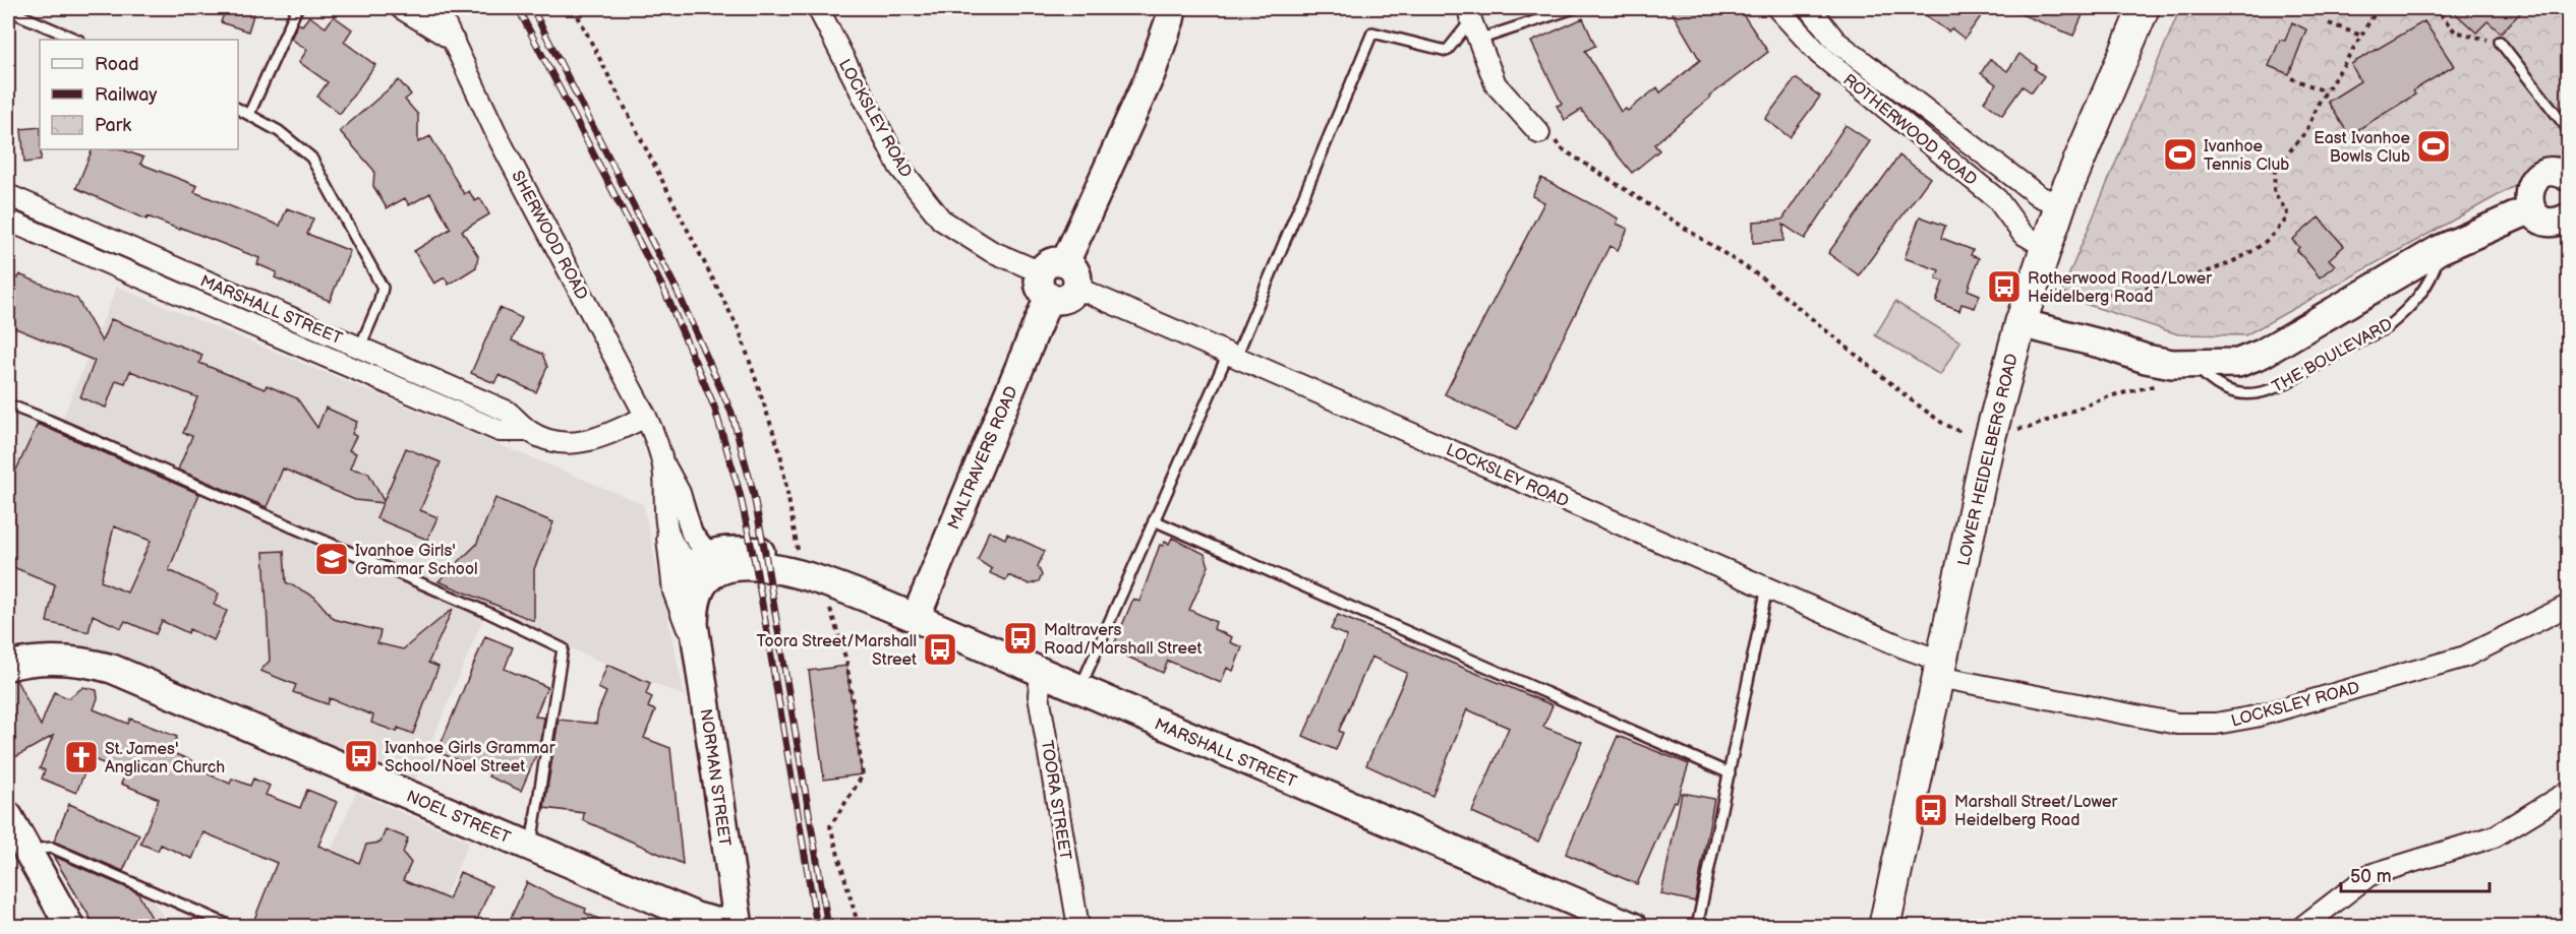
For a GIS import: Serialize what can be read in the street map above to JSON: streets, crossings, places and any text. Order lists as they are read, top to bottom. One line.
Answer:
{"streets":{"main road":["LOWER HEIDELBERG ROAD"],"street":["LOCKSLEY ROAD","ROTHERWOOD ROAD","SHERWOOD ROAD","MARSHALL STREET","THE BOULEVARD","MALTRAVERS ROAD","NORMAN STREET","TOORA STREET","NOEL STREET"]},"crossings":[["LOCKSLEY ROAD","MALTRAVERS ROAD"],["LOCKSLEY ROAD","LOWER HEIDELBERG ROAD"],["ROTHERWOOD ROAD","LOWER HEIDELBERG ROAD"],["SHERWOOD ROAD","MARSHALL STREET"],["SHERWOOD ROAD","NORMAN STREET"],["MARSHALL STREET","MALTRAVERS ROAD"],["MARSHALL STREET","NORMAN STREET"],["MARSHALL STREET","TOORA STREET"],["THE BOULEVARD","LOWER HEIDELBERG ROAD"],["NORMAN STREET","NOEL STREET"]],"places":{"sports":["East Ivanhoe Bowls Club","Ivanhoe Tennis Club"],"bus stop":["Rotherwood Road/Lower Heidelberg Road","Maltravers Road/Marshall Street","Toora Street/Marshall Street","Ivanhoe Girls Grammar School/Noel Street","Marshall Street/Lower Heidelberg Road"],"school or university":["Ivanhoe Girls' Grammar School"],"church":["St. James' Anglican Church"]},"legend":["Road","Railway","Park"],"scale_bar":"50 m"}
